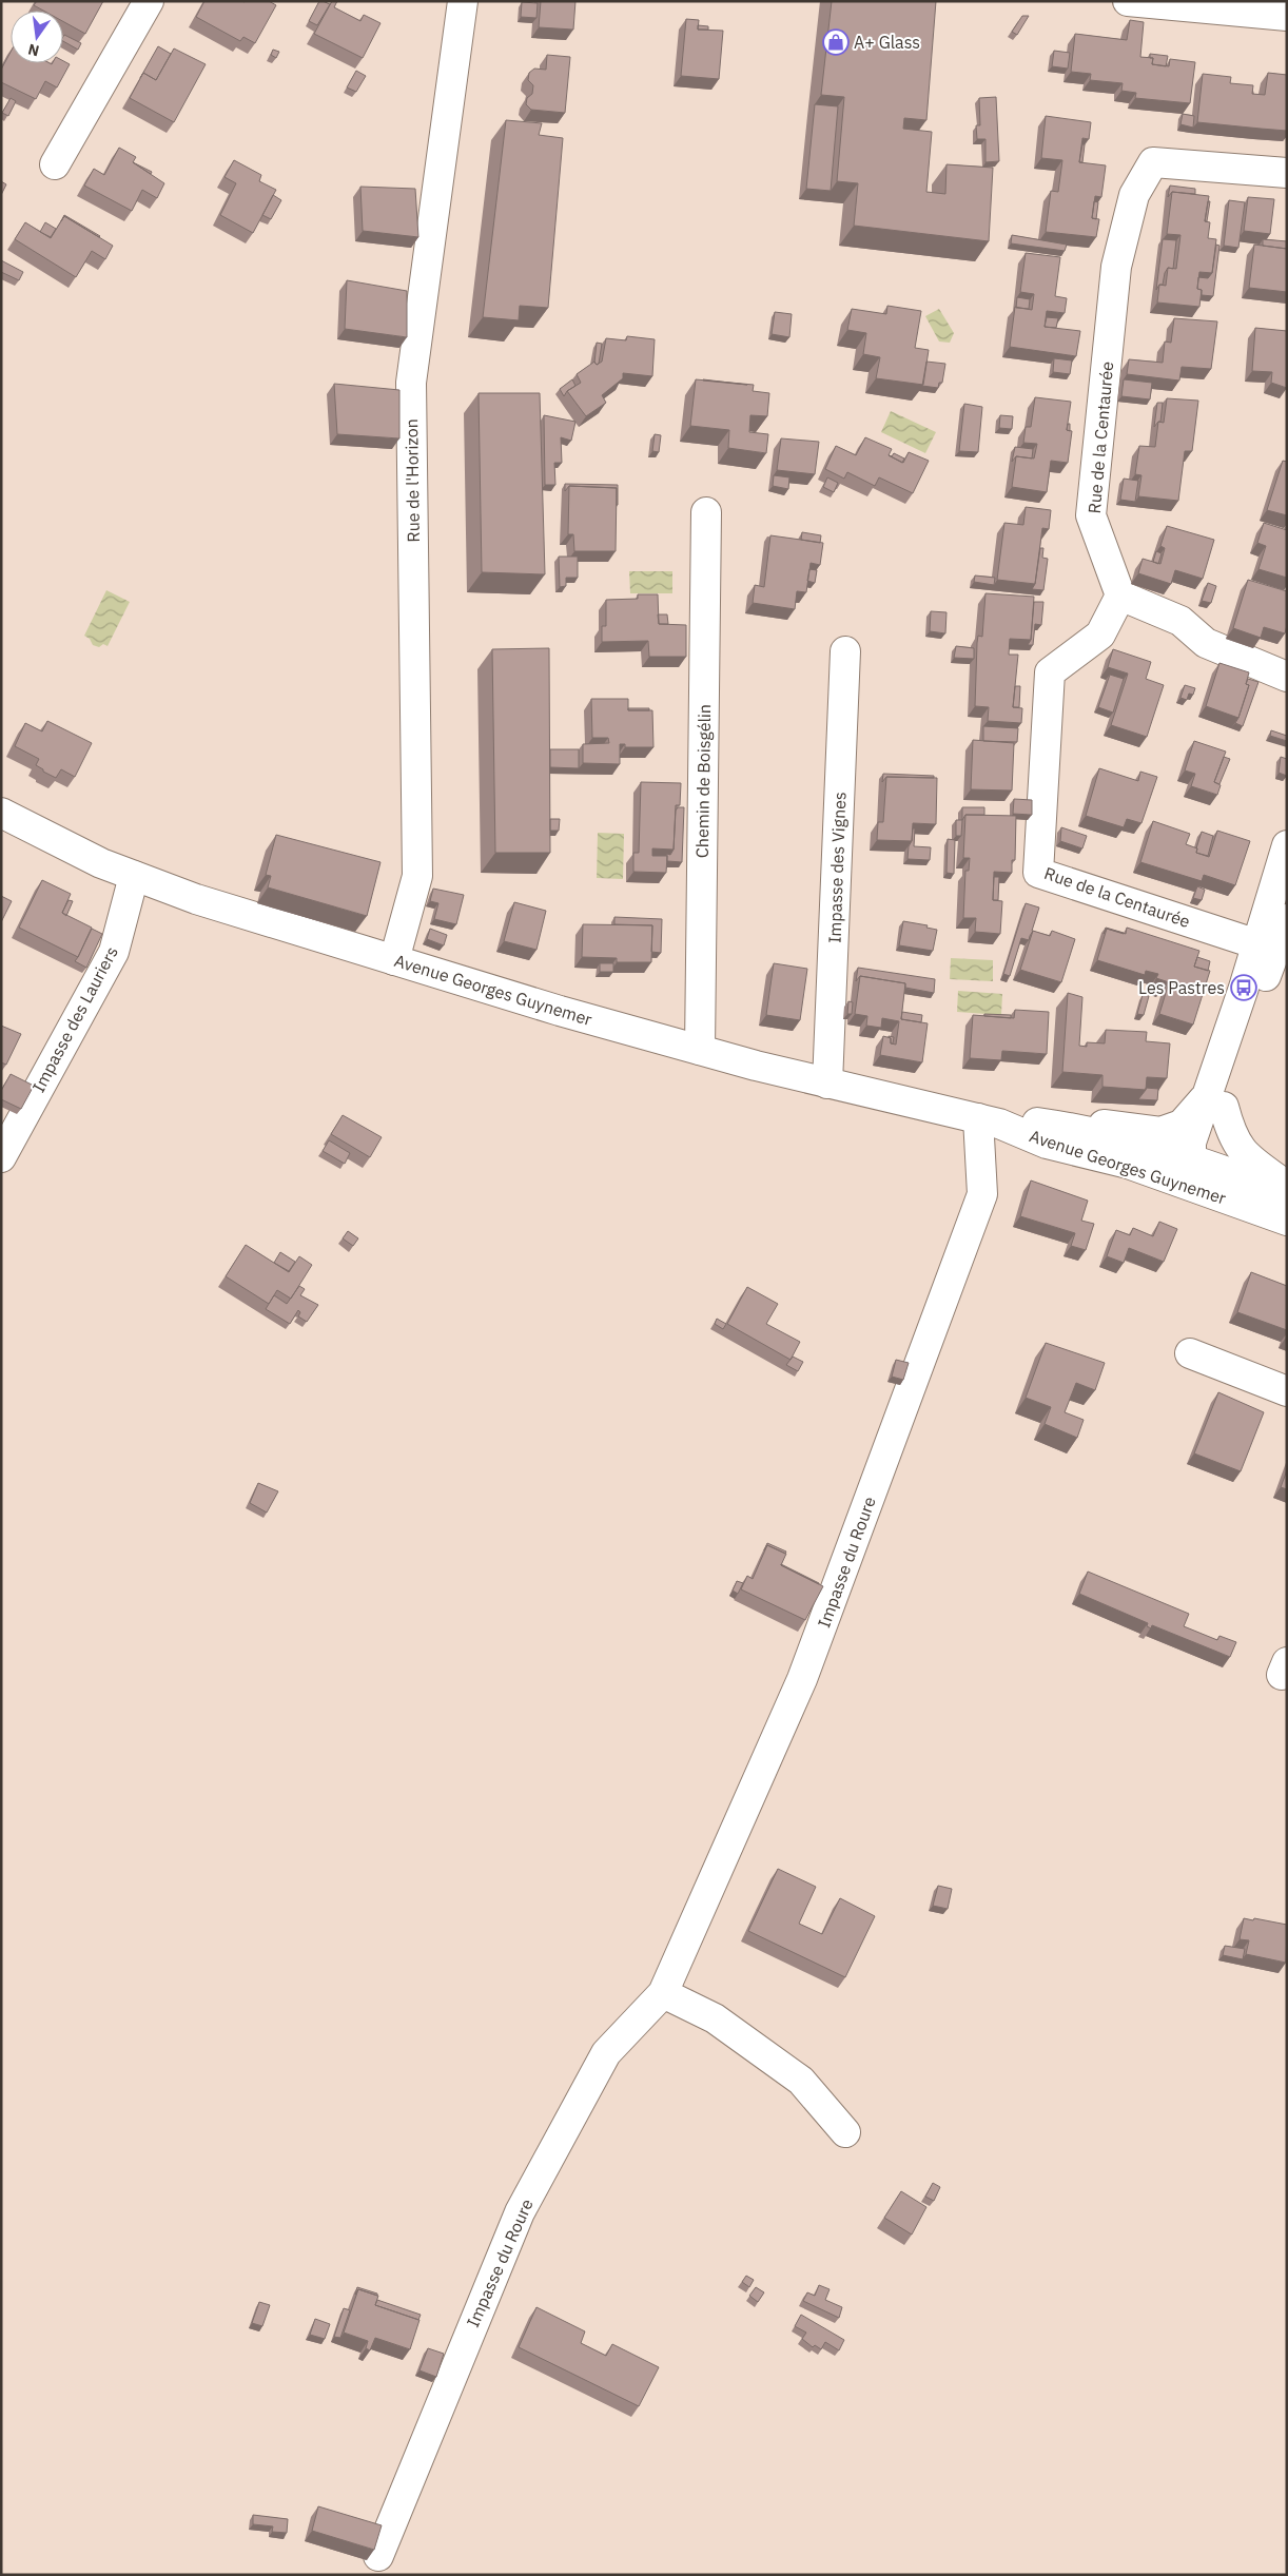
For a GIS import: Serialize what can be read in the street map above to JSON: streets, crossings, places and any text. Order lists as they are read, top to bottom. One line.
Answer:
{"streets":{"street":["Rue de la Centaurée","Rue de l'Horizon","Chemin de Boisgélin","Impasse des Vignes","Avenue Georges Guynemer","Impasse des Lauriers","Impasse du Roure"]},"crossings":[["Rue de l'Horizon","Avenue Georges Guynemer"],["Chemin de Boisgélin","Avenue Georges Guynemer"],["Impasse des Vignes","Avenue Georges Guynemer"],["Avenue Georges Guynemer","Impasse des Lauriers"],["Avenue Georges Guynemer","Impasse du Roure"]],"places":{"shop":["A+ Glass"],"bus stop":["Les Pastres"]},"north":"bottom"}
